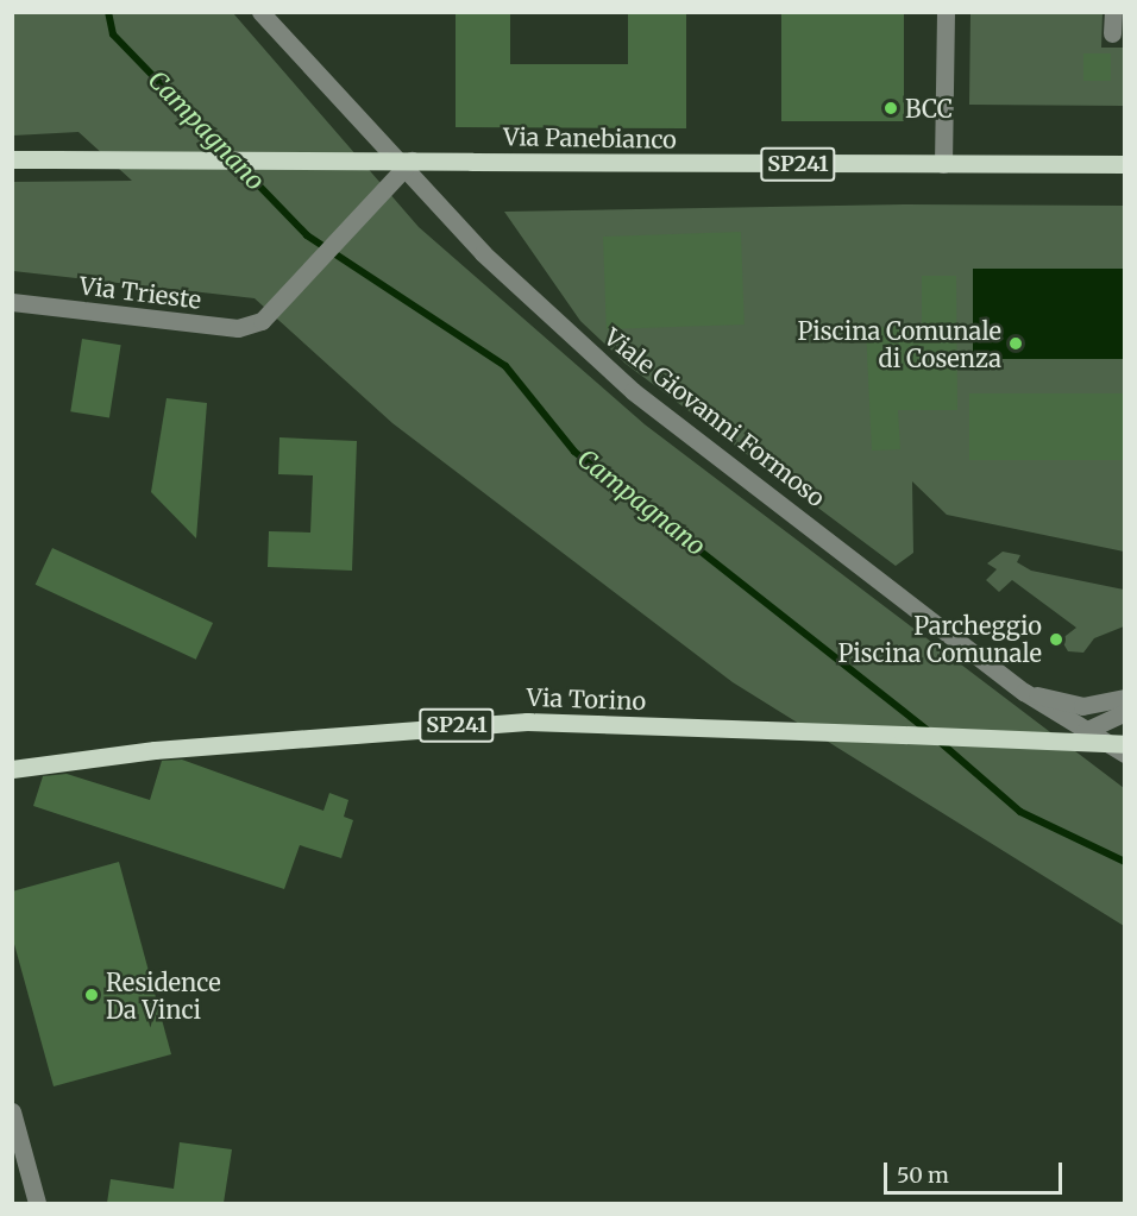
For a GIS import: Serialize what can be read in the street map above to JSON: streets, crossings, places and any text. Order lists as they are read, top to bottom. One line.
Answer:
{"streets":{"main road":["Via Panebianco","SP241","Via Torino"],"street":["Via Trieste","Viale Giovanni Formoso"]},"crossings":[["Via Panebianco","Via Trieste"]],"water":["Campagnano"],"places":["BCC","Piscina Comunale di Cosenza","Parcheggio Piscina Comunale","Residence Da Vinci"],"scale_bar":"50 m"}
